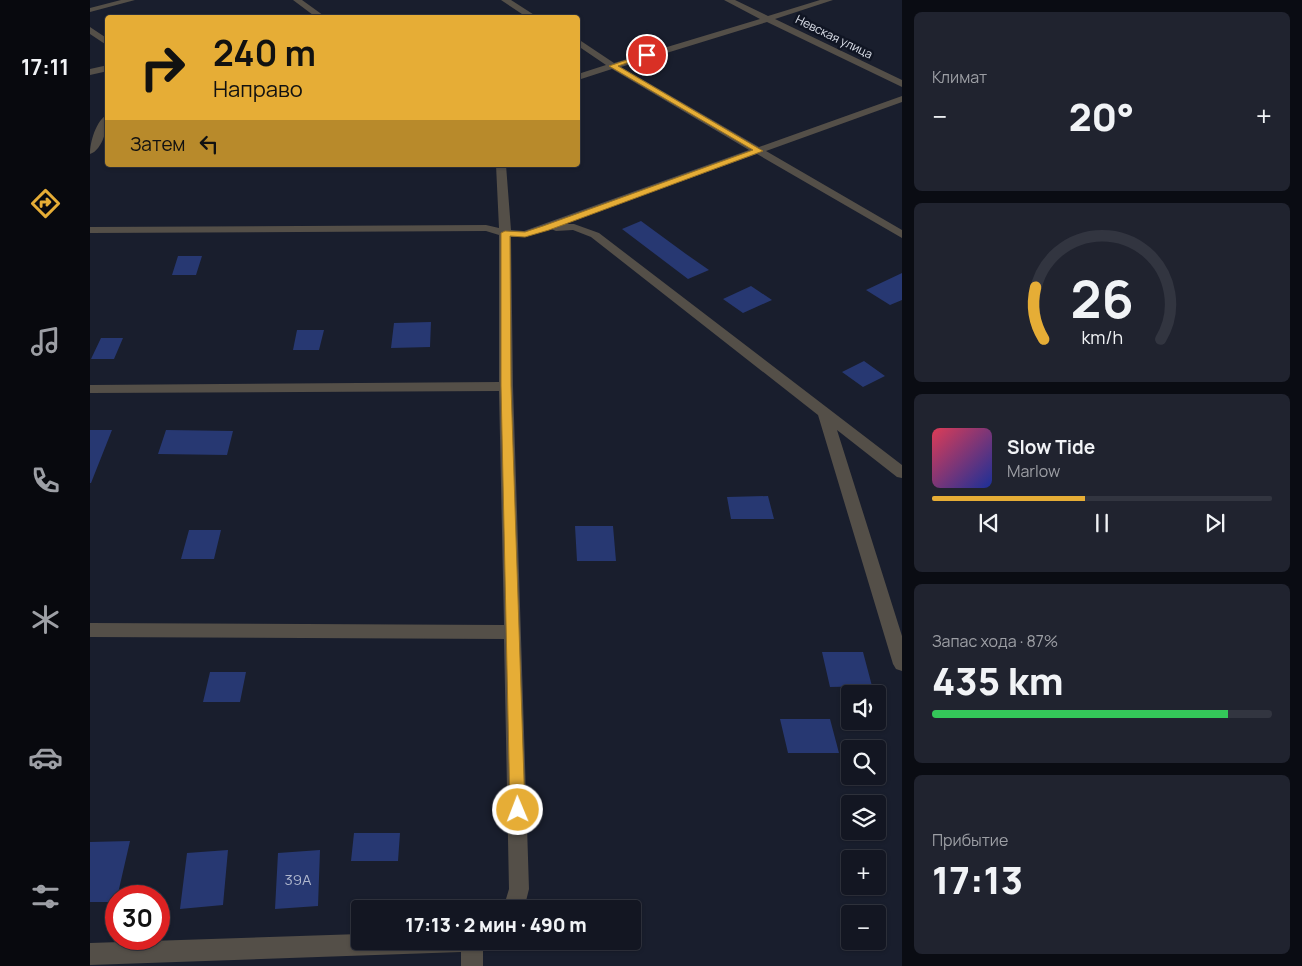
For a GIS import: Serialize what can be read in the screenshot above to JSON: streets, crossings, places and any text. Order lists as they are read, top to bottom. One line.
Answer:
{"streets":{"street":["Невская улица"]},"house_numbers":["39А"],"page":{"tabs":"17:11","tile":["Климат",["Запас хода · 87%","435 km"],["Прибытие","17:13"]],"turn":["240 m","Направо"],"heat":["−","20°","+"],"then":"Затем","song":["Slow Tide","Marlow"],"map_buttons":["+","−"],"limit":"30","trip":"17:13 · 2 мин · 490 m","gauge":["26","km/h"]}}
